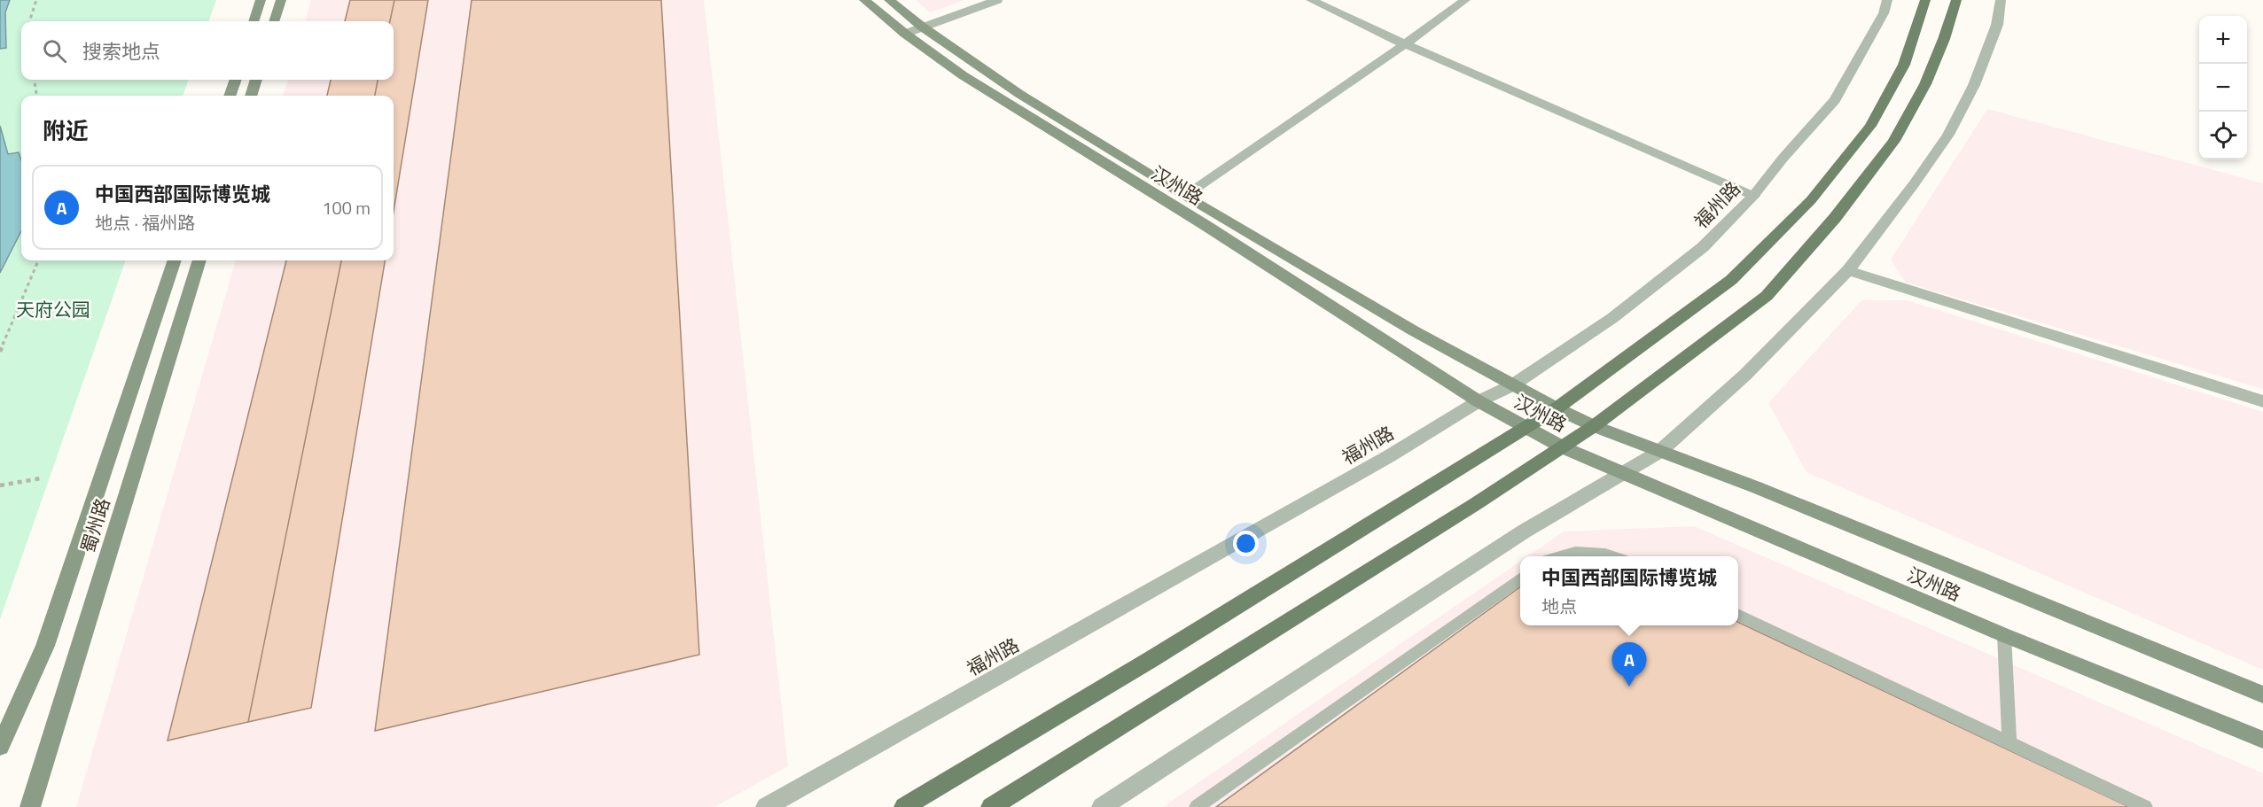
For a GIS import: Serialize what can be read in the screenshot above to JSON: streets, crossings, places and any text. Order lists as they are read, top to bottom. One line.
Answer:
{"streets":{"main road":["汉州路","蜀州路"],"street":["福州路"]},"crossings":[["汉州路","福州路"]],"parks":["天府公园"],"page":{"map_buttons":["+","−"],"search":"搜索地点","heading":"附近","list":[{"mark":"A","name":"中国西部国际博览城","note":"地点 · 福州路","value":"100 m"}],"popup":["中国西部国际博览城","地点"],"pins":"A"}}
